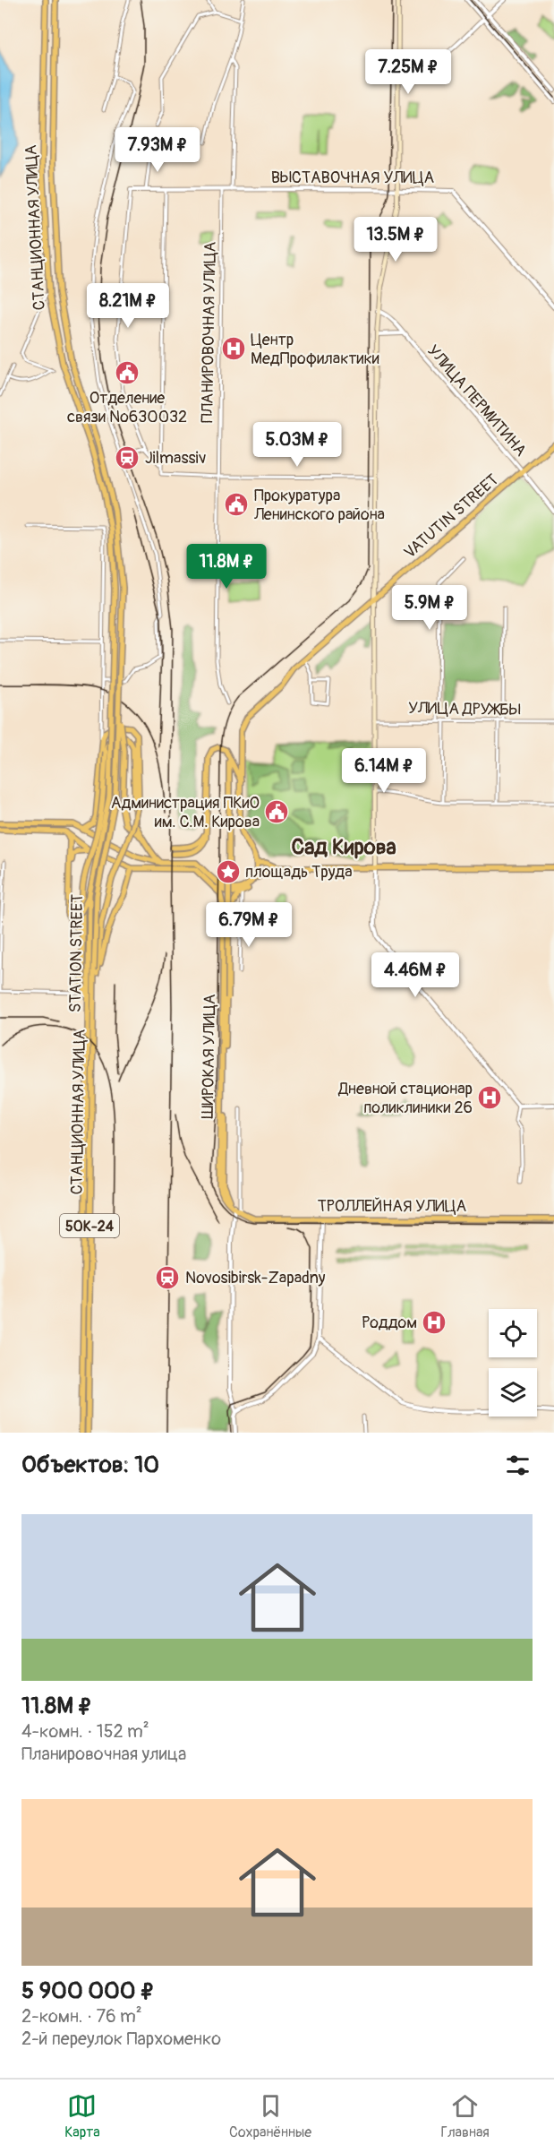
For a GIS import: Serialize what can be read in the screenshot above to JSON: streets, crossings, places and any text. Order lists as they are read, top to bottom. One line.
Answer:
{"streets":{"main road":["СТАНЦИОННАЯ УЛИЦА","VATUTIN STREET","STATION STREET","ШИРОКАЯ УЛИЦА","ТРОЛЛЕЙНАЯ УЛИЦА","50К-24"],"street":["ВЫСТАВОЧНАЯ УЛИЦА","ПЛАНИРОВОЧНАЯ УЛИЦА","УЛИЦА ПЕРМИТИНА","УЛИЦА ДРУЖБЫ"]},"crossings":[["ВЫСТАВОЧНАЯ УЛИЦА","ПЛАНИРОВОЧНАЯ УЛИЦА"],["СТАНЦИОННАЯ УЛИЦА","STATION STREET"],["СТАНЦИОННАЯ УЛИЦА","50К-24"],["УЛИЦА ПЕРМИТИНА","VATUTIN STREET"],["STATION STREET","50К-24"],["ШИРОКАЯ УЛИЦА","ТРОЛЛЕЙНАЯ УЛИЦА"]],"districts":["Сад Кирова"],"places":{"hospital":["Центр МедПрофилактики","Дневной стационар поликлиники 26","Роддом"],"public building":["Отделение связи №630032","Прокуратура Ленинского района","Администрация ПКиО им. С.М. Кирова"],"station":["Jilmassiv","Novosibirsk-Zapadny"],"place":["площадь Труда"]},"page":{"price":["7.25M ₽","7.93M ₽","13.5M ₽","8.21M ₽","5.03M ₽","11.8M ₽","5.9M ₽","6.14M ₽","6.79M ₽","4.46M ₽"],"heading":"Объектов: 10","list":[{"name":"11.8M ₽","note":"4-комн. · 152 m² · Планировочная улица"},{"name":"5 900 000 ₽","note":"2-комн. · 76 m² · 2-й переулок Пархоменко"}],"tabs":["Карта","Сохранённые","Главная"]}}
